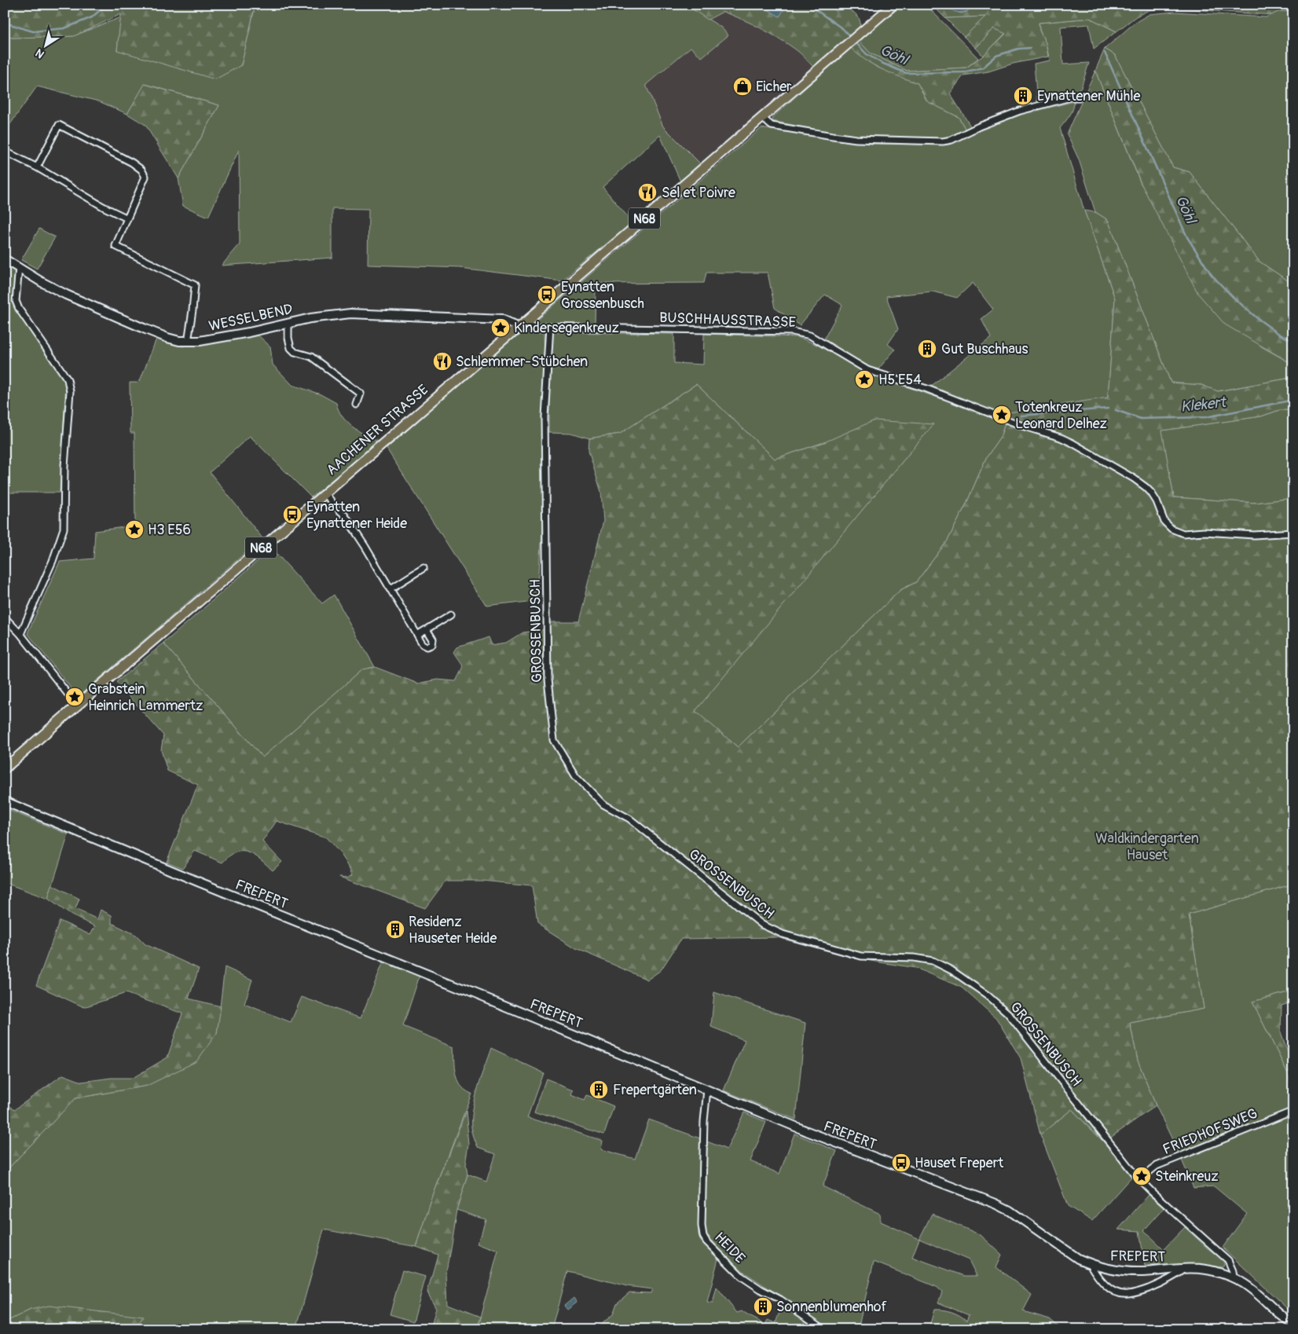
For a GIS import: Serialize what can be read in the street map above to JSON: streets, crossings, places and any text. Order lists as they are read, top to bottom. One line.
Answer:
{"streets":{"main road":["N68","AACHENER STRASSE"],"street":["WESSELBEND","BUSCHHAUSSTRASSE","GROSSENBUSCH","FREPERT","FRIEDHOFSWEG","HEIDE"]},"crossings":[["WESSELBEND","AACHENER STRASSE"],["BUSCHHAUSSTRASSE","AACHENER STRASSE"],["BUSCHHAUSSTRASSE","GROSSENBUSCH"],["GROSSENBUSCH","FREPERT"],["GROSSENBUSCH","FRIEDHOFSWEG"],["FREPERT","HEIDE"]],"water":["Göhl","Klekert"],"parks":["Waldkindergarten Hauset"],"places":{"shop":["Eicher"],"building":["Eynattener Mühle","Gut Buschhaus","Residenz Hauseter Heide","Frepertgärten","Sonnenblumenhof"],"restaurant":["Sel et Poivre","Schlemmer-Stübchen"],"bus stop":["Eynatten Grossenbusch","Eynatten Eynattener Heide","Hauset Frepert"],"place":["Kindersegenkreuz","H5 E54","Totenkreuz Leonard Delhez","H3 E56","Grabstein Heinrich Lammertz","Steinkreuz"]},"north":"bottom left"}
